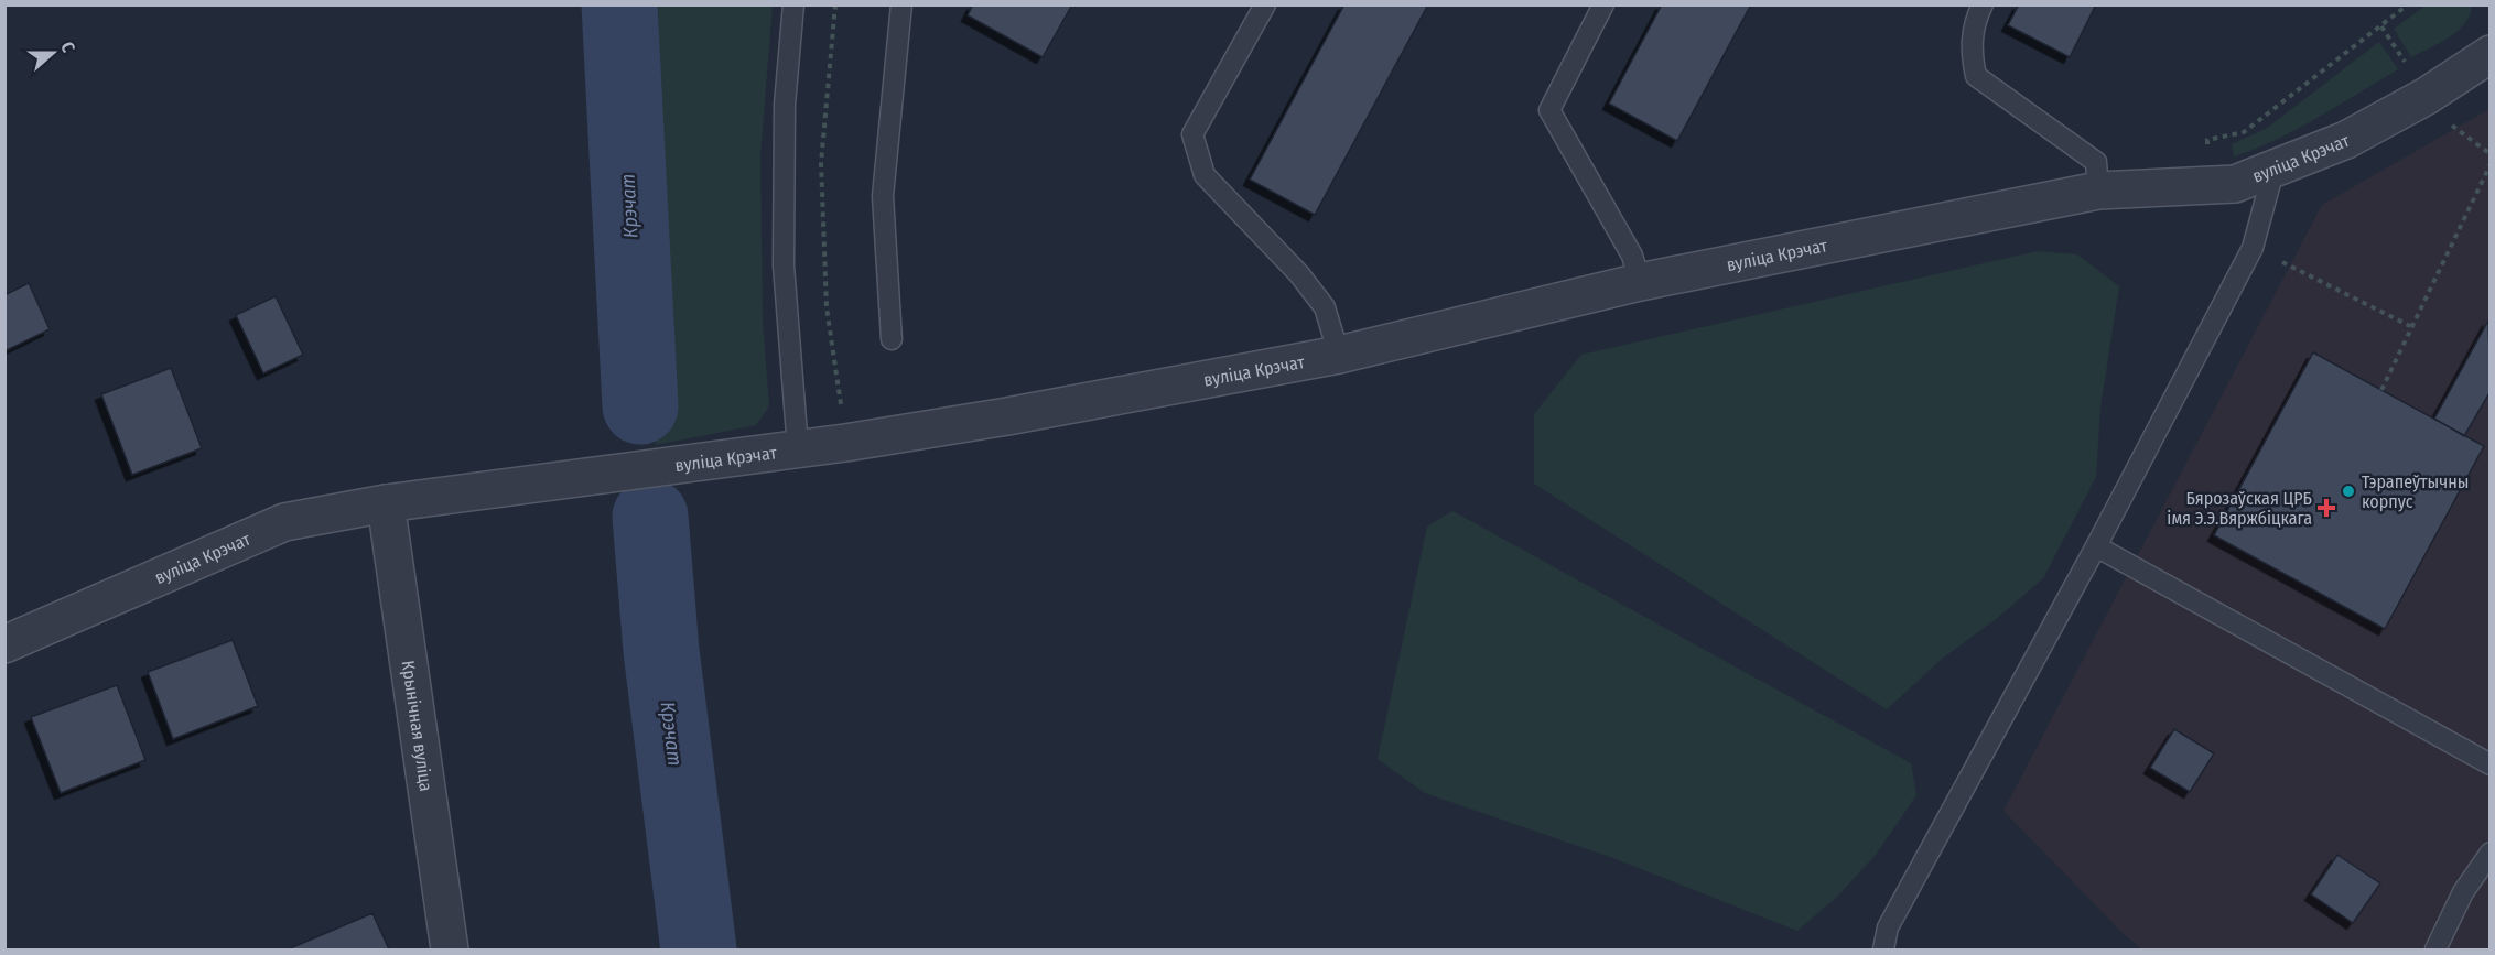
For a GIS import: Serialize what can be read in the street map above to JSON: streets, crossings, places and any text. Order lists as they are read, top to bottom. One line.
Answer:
{"streets":{"street":["вуліца Крэчат","Крынічная вуліца"]},"crossings":[["вуліца Крэчат","Крынічная вуліца"]],"water":["Крэчат"],"places":{"other":["Тэрапеўтычны корпус"],"health":["Бярозаўская ЦРБ імя Э.Э.Вяржбіцкага"]},"north":"right"}
